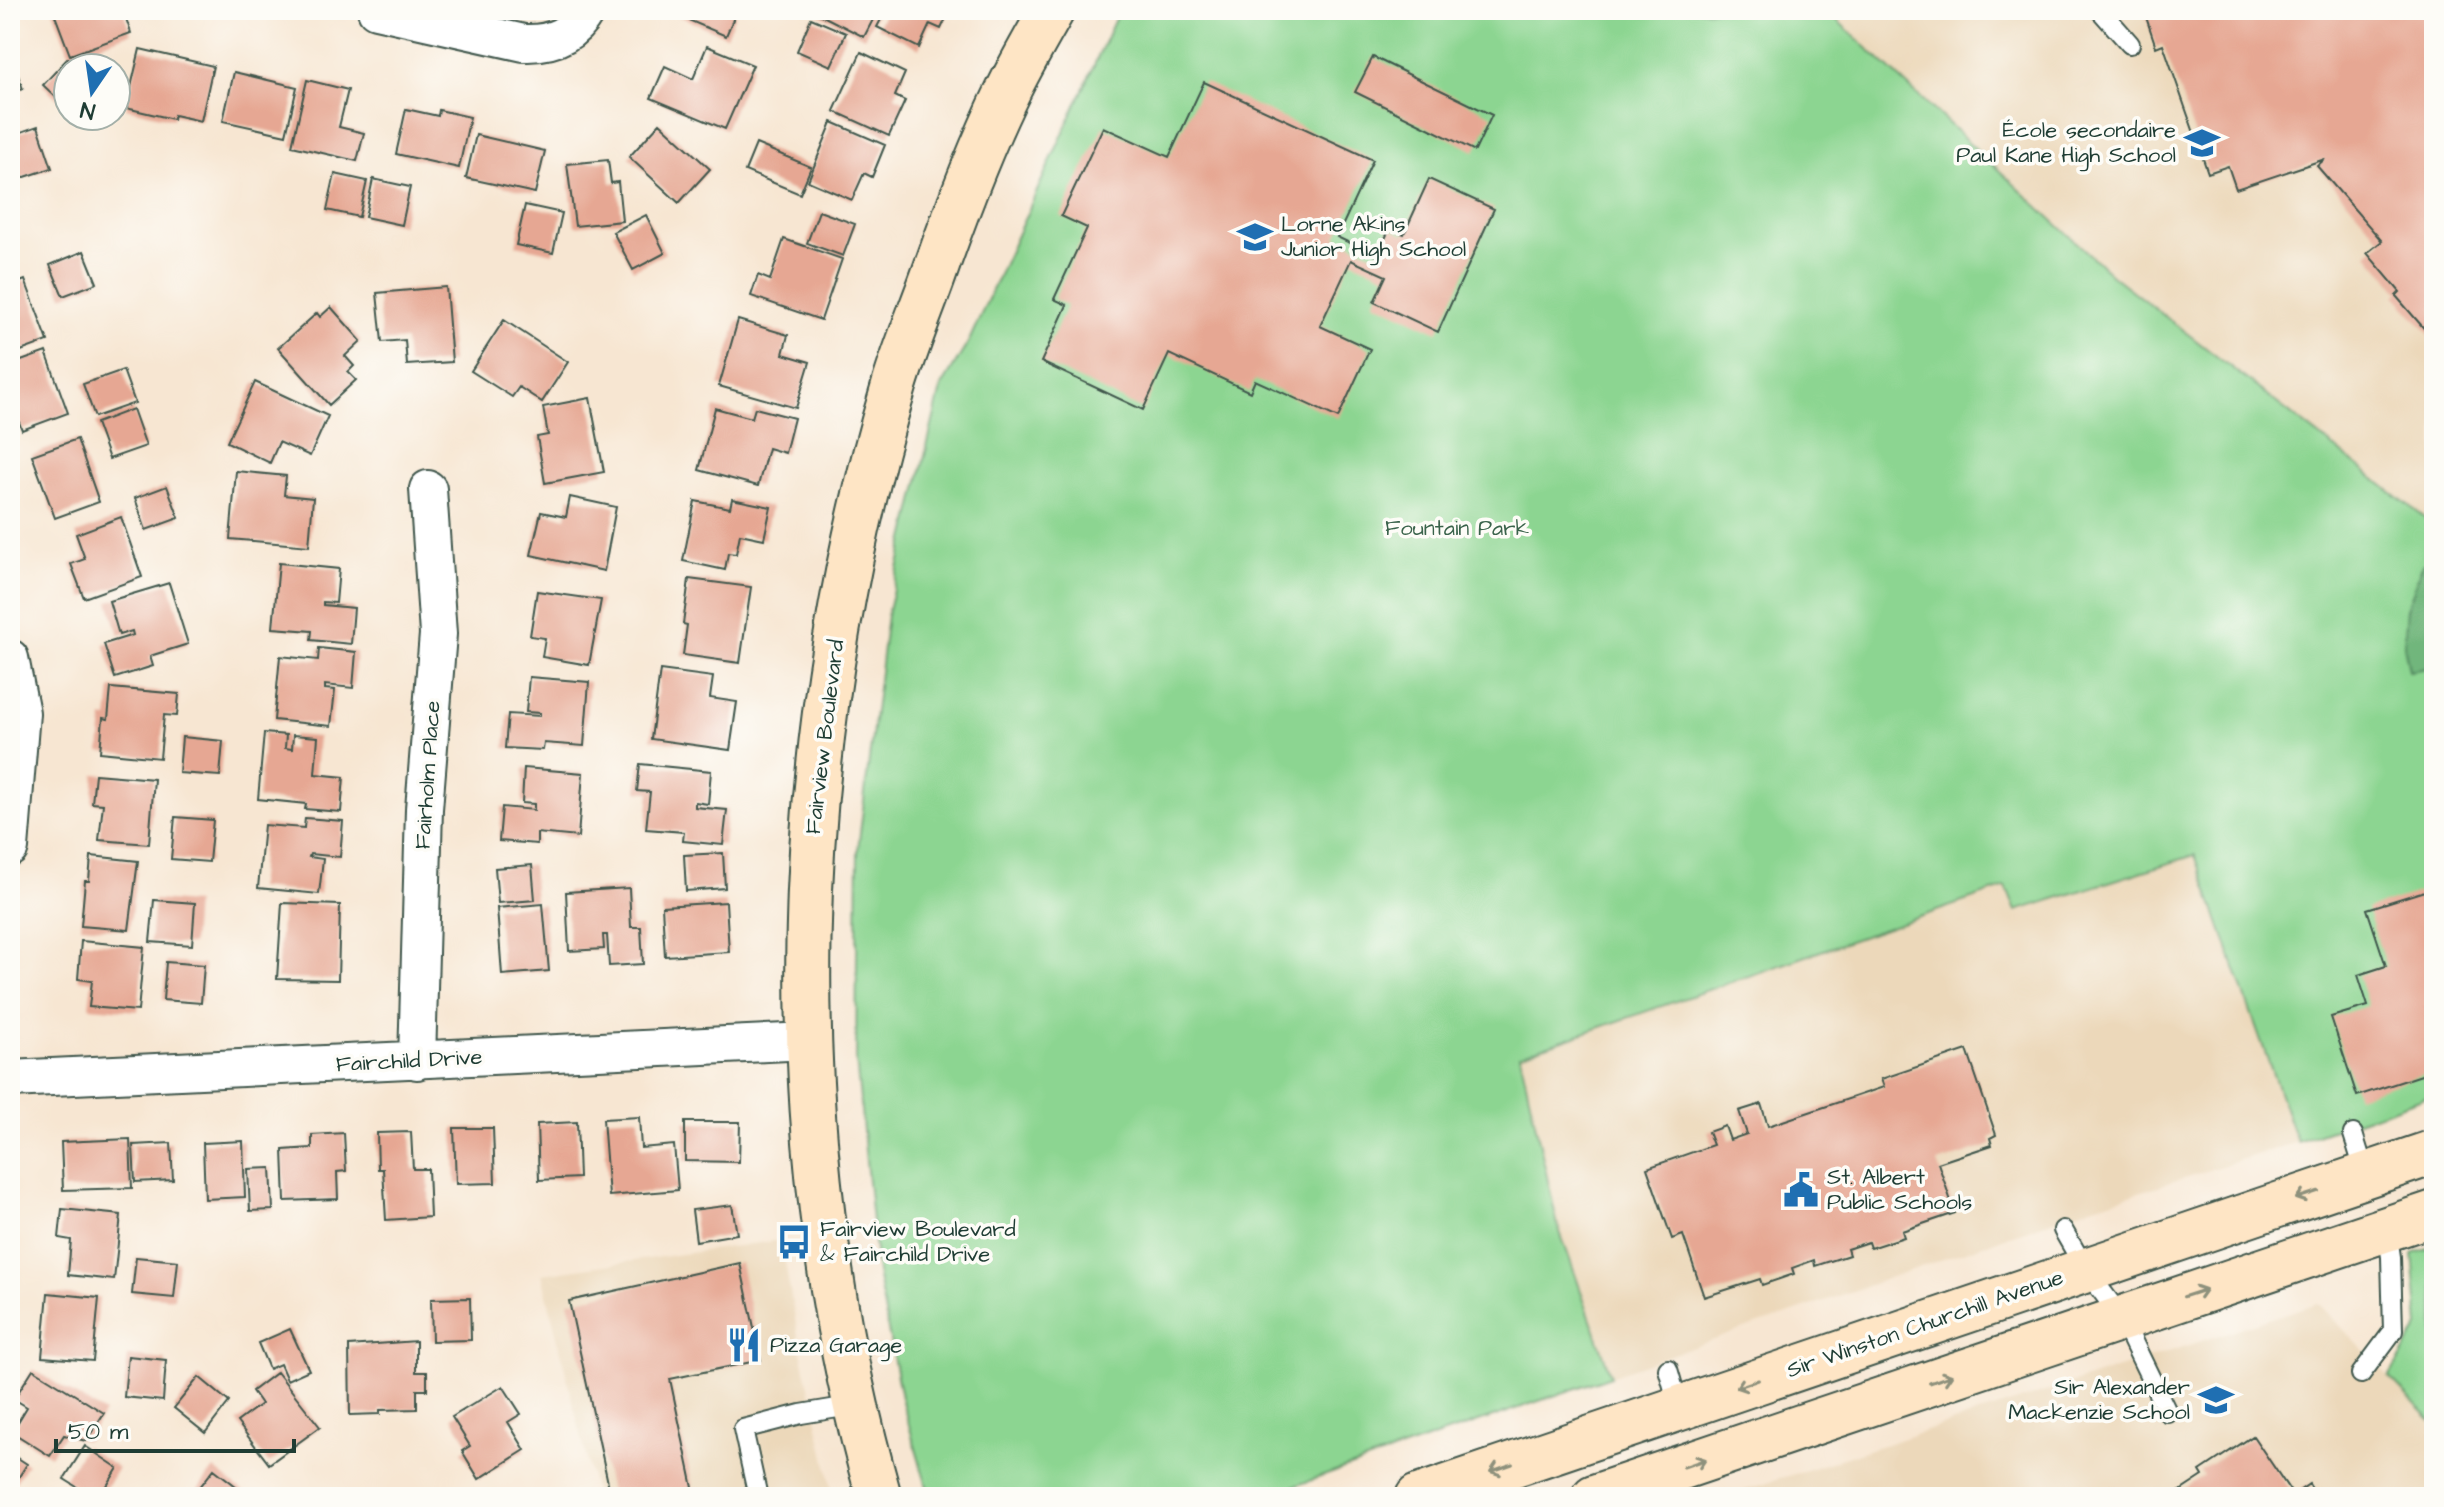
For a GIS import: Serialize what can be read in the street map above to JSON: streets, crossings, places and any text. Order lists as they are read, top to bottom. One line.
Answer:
{"streets":{"main road":["Fairview Boulevard","Sir Winston Churchill Avenue"],"street":["Fairholm Place","Fairchild Drive"]},"crossings":[["Fairview Boulevard","Fairchild Drive"],["Fairholm Place","Fairchild Drive"]],"parks":["Fountain Park"],"places":{"school or university":["École secondaire Paul Kane High School","Lorne Akins Junior High School","Sir Alexander Mackenzie School"],"public building":["St. Albert Public Schools"],"bus stop":["Fairview Boulevard & Fairchild Drive"],"restaurant":["Pizza Garage"]},"scale_bar":"50 m","north":"bottom"}
